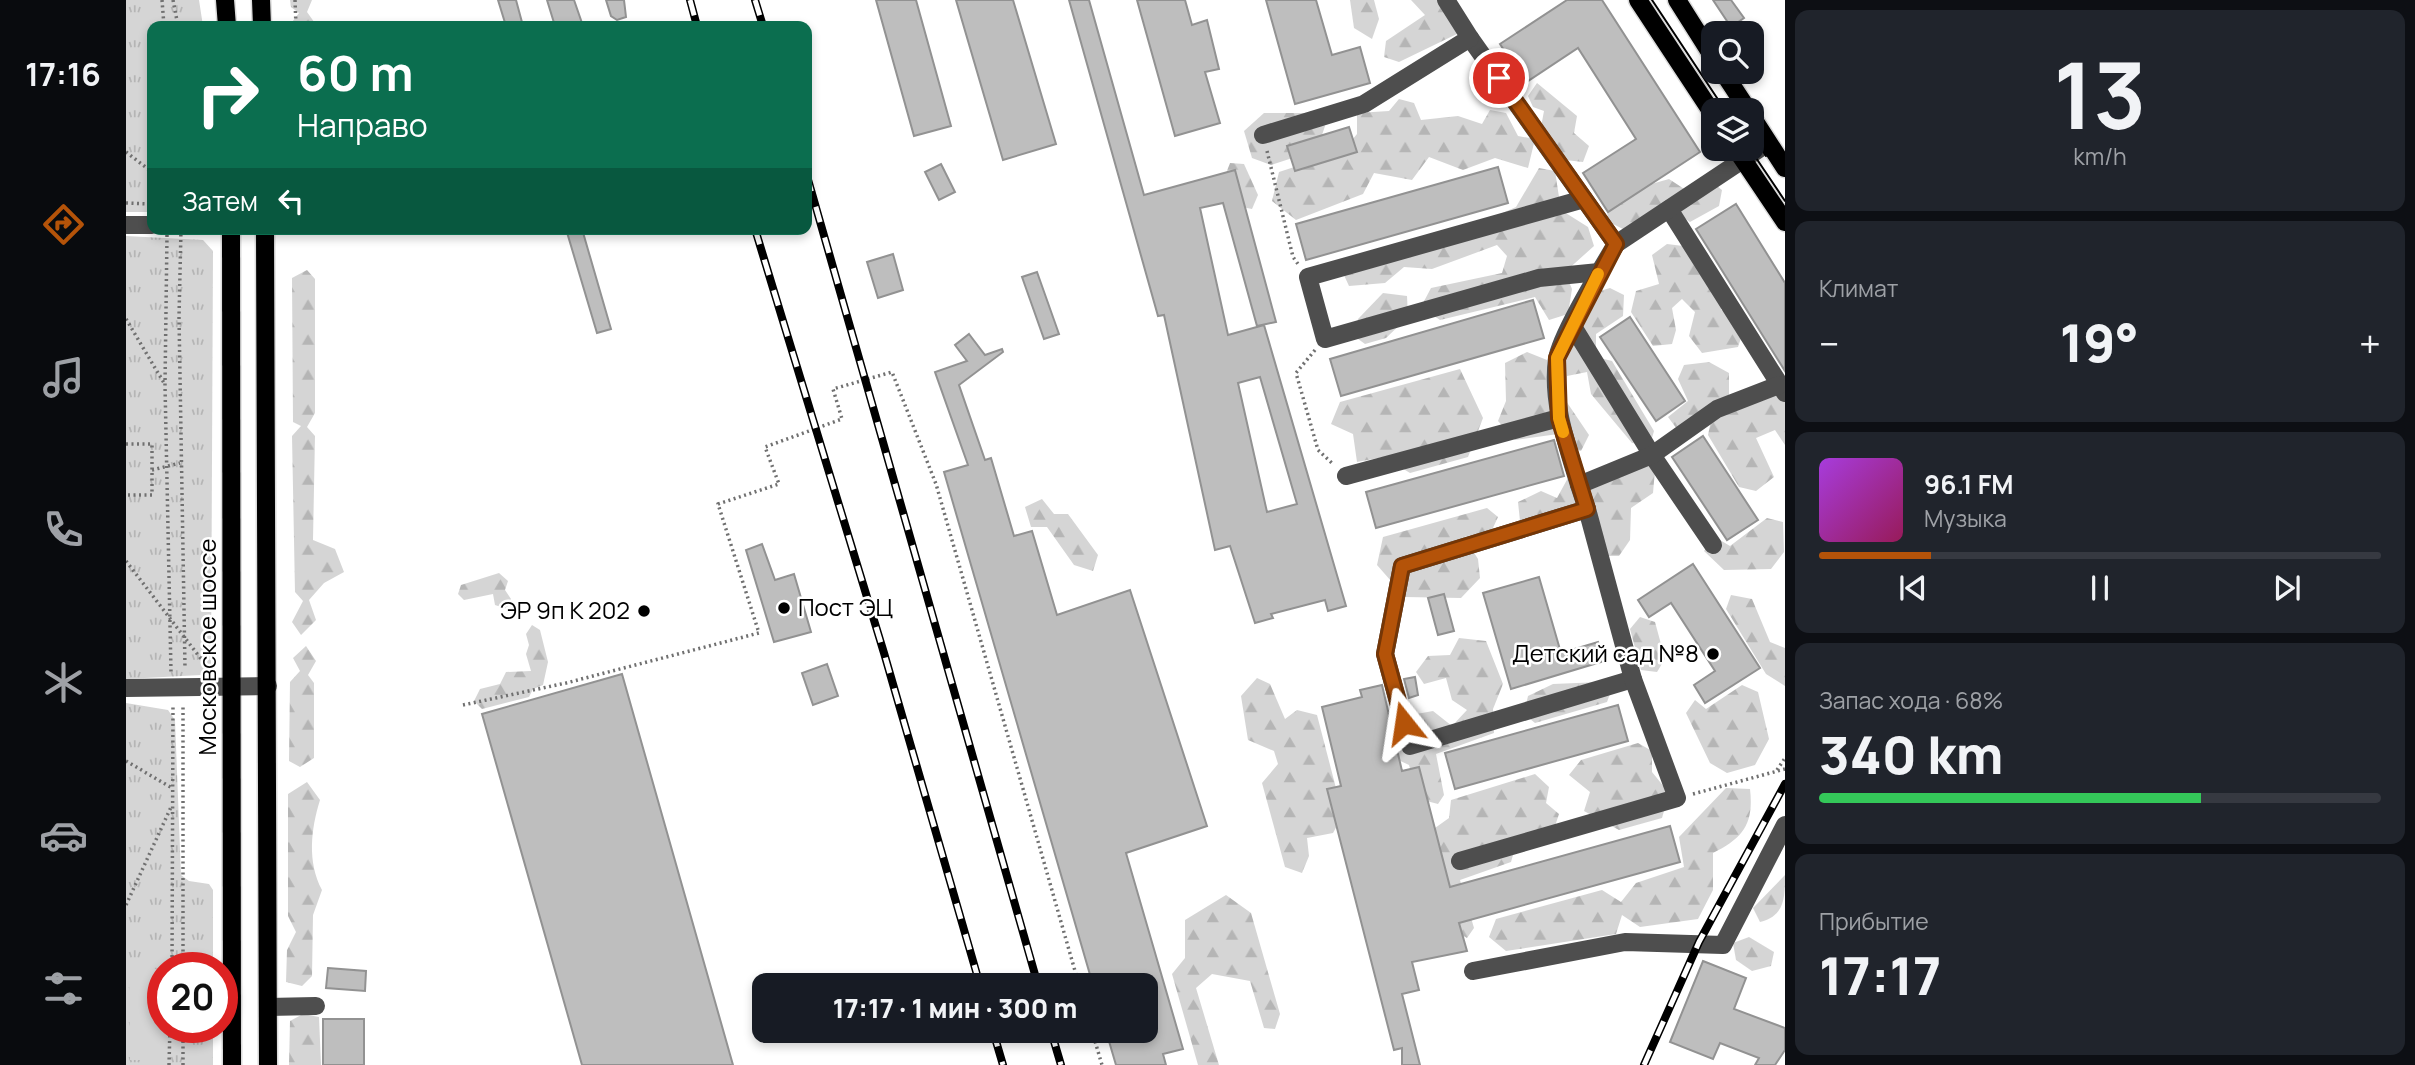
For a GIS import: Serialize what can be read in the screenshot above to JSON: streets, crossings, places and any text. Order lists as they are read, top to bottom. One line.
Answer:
{"streets":{"main road":["Московское шоссе"]},"places":["Пост ЭЦ","ЭР 9п К 202","Детский сад №8"],"page":{"tabs":"17:16","tile":[["13","km/h"],"Климат",["Запас хода · 68%","340 km"],["Прибытие","17:17"]],"turn":["60 m","Направо"],"then":"Затем","heat":["−","19°","+"],"song":["96.1 FM","Музыка"],"limit":"20","trip":"17:17 · 1 мин · 300 m"}}
